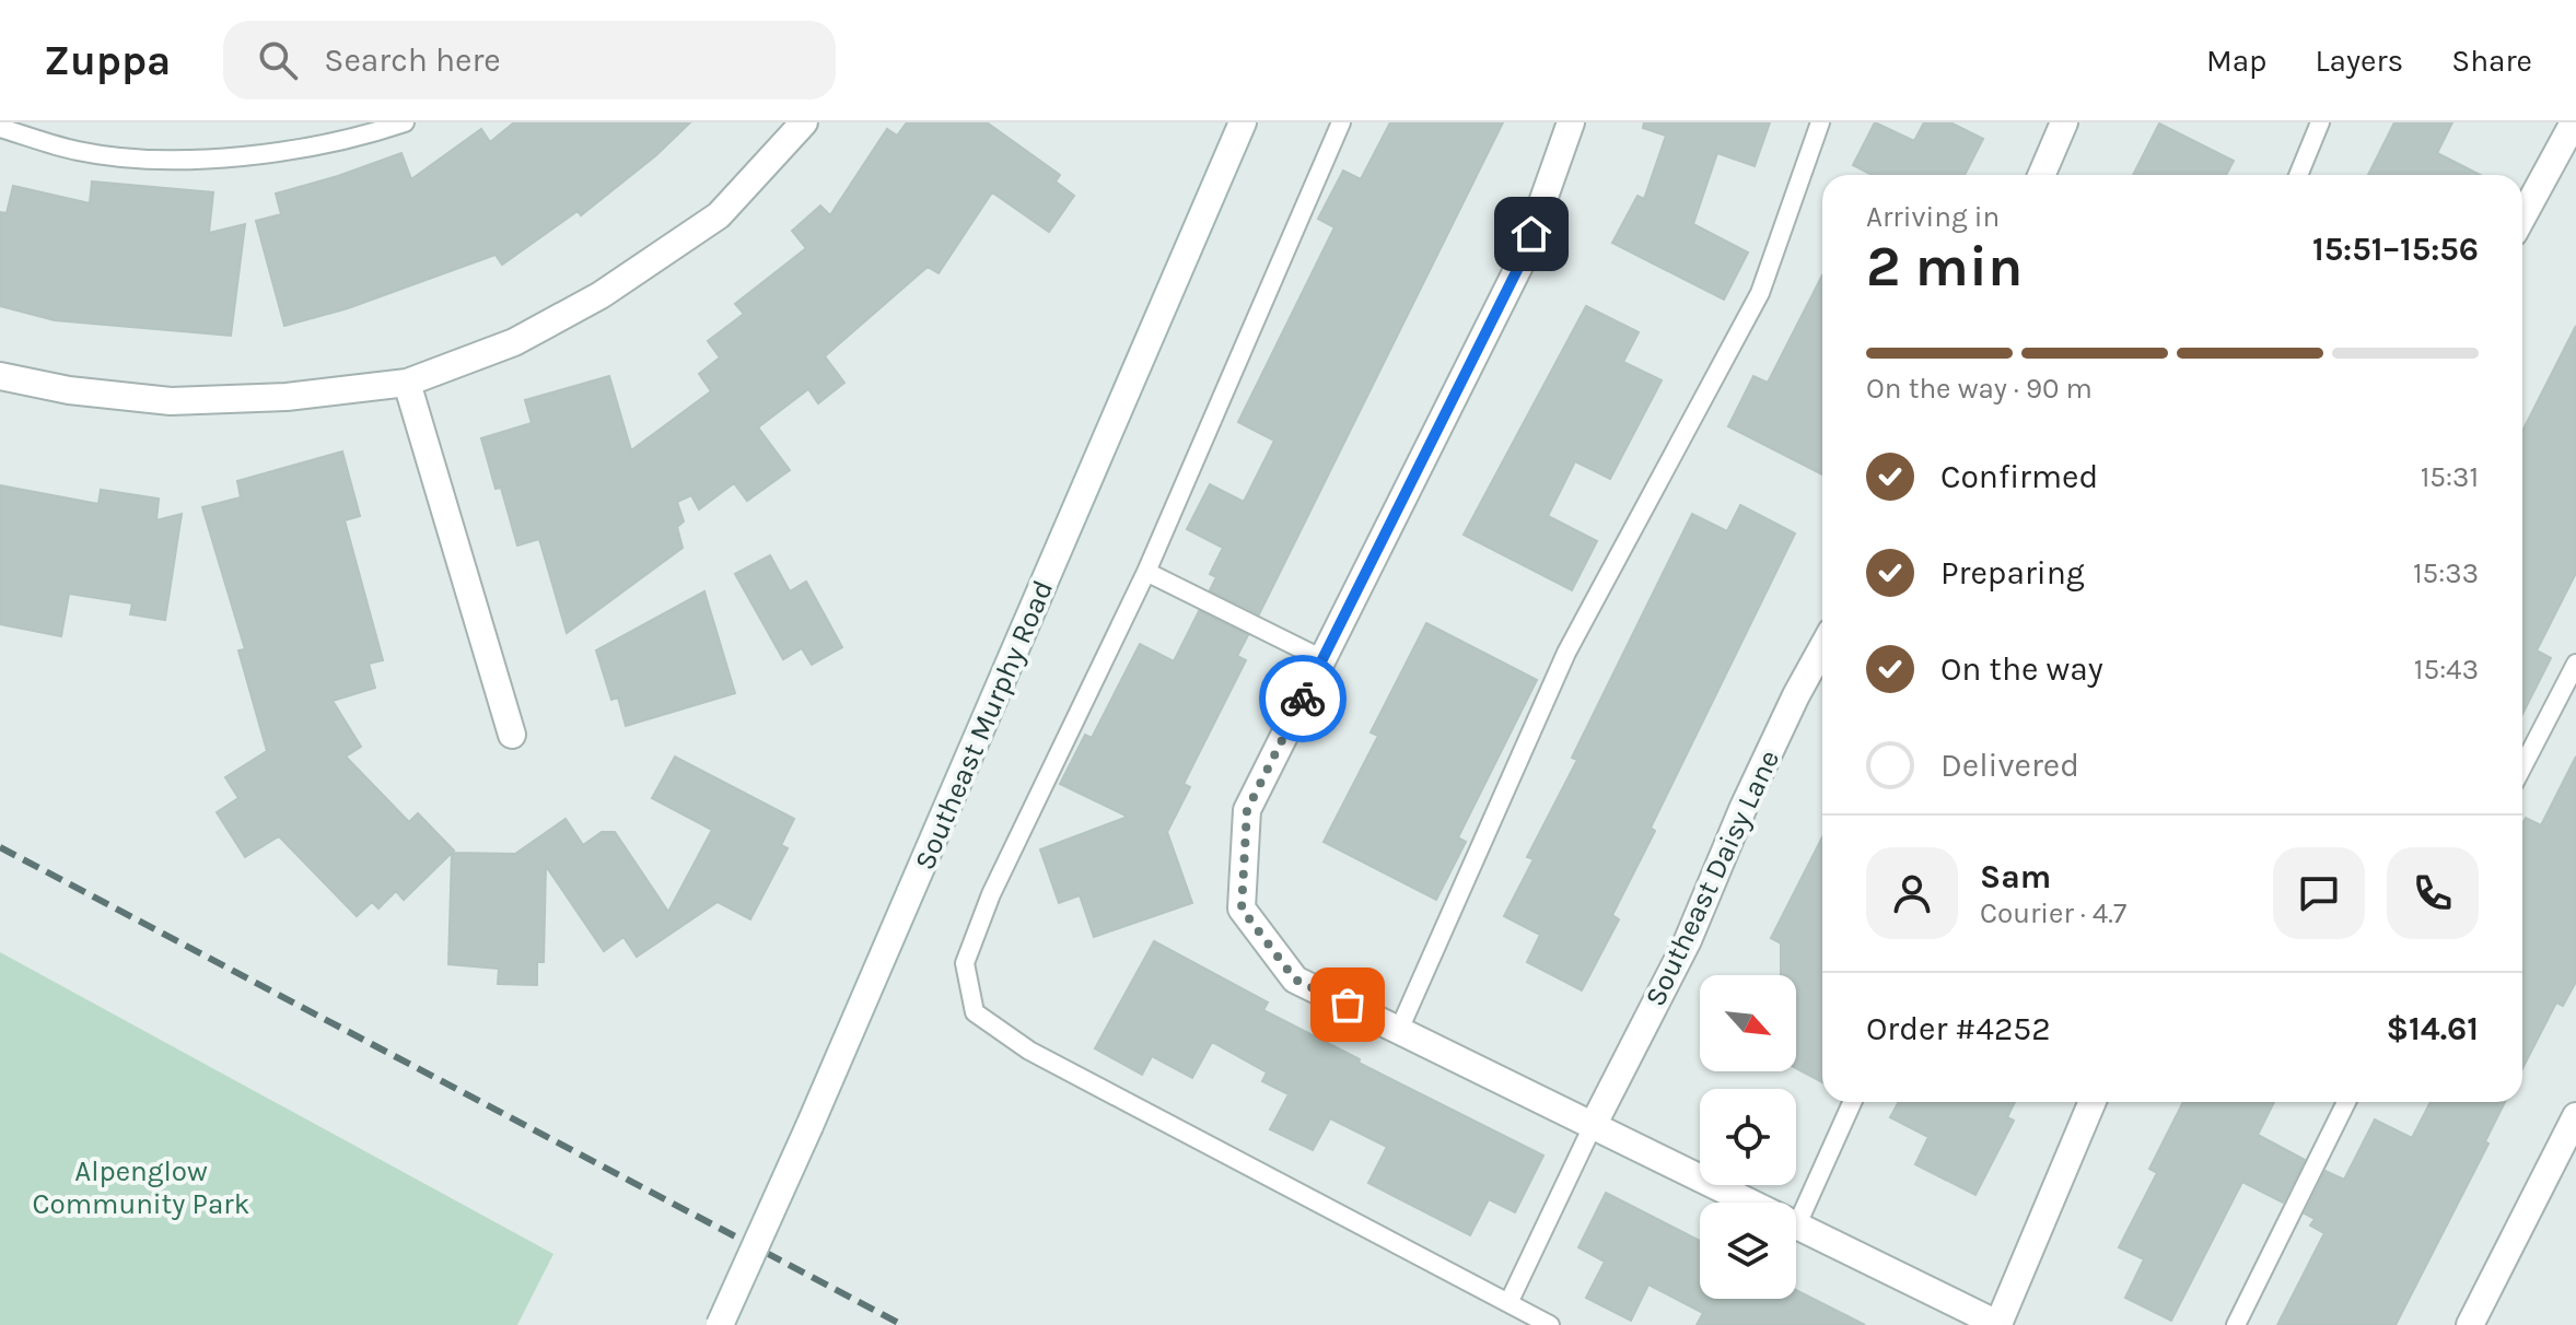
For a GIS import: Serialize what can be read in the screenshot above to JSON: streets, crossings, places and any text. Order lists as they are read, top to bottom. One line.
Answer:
{"streets":{"street":["Southeast Murphy Road","Southeast Daisy Lane"]},"parks":["Alpenglow Community Park"],"north":"bottom right","page":{"header":"Zuppa","search":"Search here","nav":["Map","Layers","Share"],"heading":["2 min","Arriving in","15:51–15:56"],"panel":["Sam","Courier · 4.7","Order #4252","$14.61"],"bar":"On the way · 90 m","list":[["Confirmed","15:31"],["Preparing","15:33"],["On the way","15:43"],"Delivered"]}}
